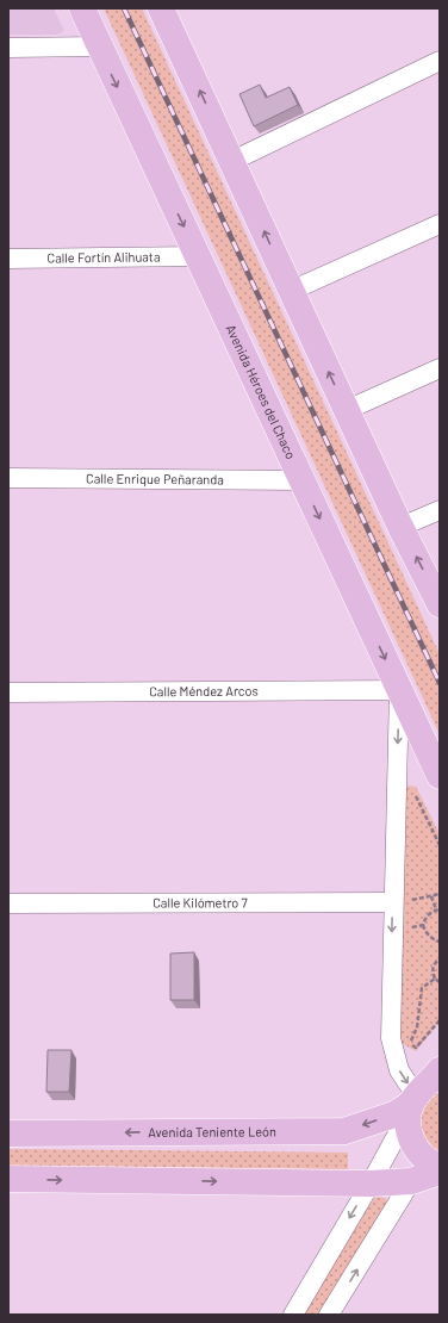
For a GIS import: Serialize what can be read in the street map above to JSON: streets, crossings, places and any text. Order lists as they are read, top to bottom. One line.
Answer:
{"streets":{"main road":["Avenida Héroes del Chaco","Avenida Teniente León"],"street":["Calle Fortín Alihuata","Calle Enrique Peñaranda","Calle Méndez Arcos","Calle Kilómetro 7"]},"crossings":[["Calle Fortín Alihuata","Avenida Héroes del Chaco"],["Avenida Héroes del Chaco","Calle Enrique Peñaranda"],["Avenida Héroes del Chaco","Calle Méndez Arcos"]]}
